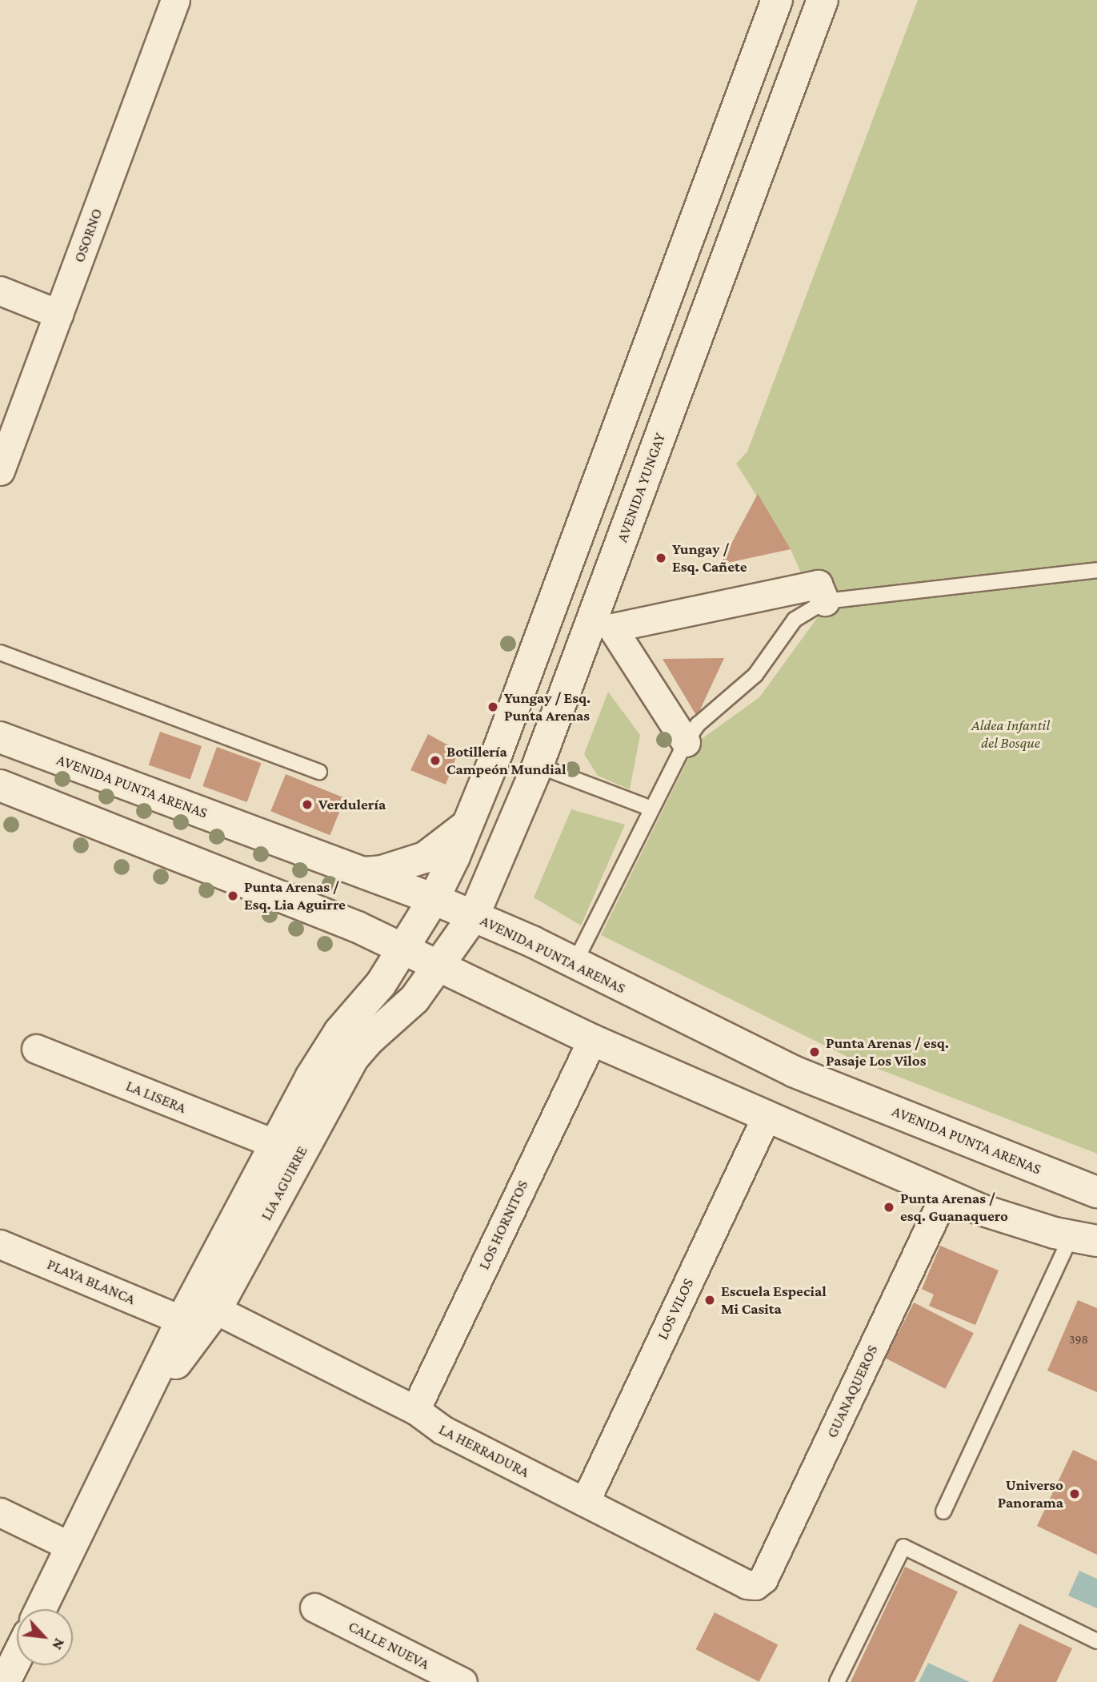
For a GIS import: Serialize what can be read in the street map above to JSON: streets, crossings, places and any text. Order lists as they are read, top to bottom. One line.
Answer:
{"streets":{"main road":["AVENIDA YUNGAY","AVENIDA PUNTA ARENAS","LIA AGUIRRE"],"street":["OSORNO","LA LISERA","LOS HORNITOS","PLAYA BLANCA","LOS VILOS","GUANAQUEROS","LA HERRADURA","CALLE NUEVA"]},"crossings":[["AVENIDA YUNGAY","AVENIDA PUNTA ARENAS"],["AVENIDA YUNGAY","LIA AGUIRRE"],["LA LISERA","LIA AGUIRRE"],["LIA AGUIRRE","PLAYA BLANCA"],["LIA AGUIRRE","LA HERRADURA"],["LOS HORNITOS","LA HERRADURA"],["LOS VILOS","LA HERRADURA"],["GUANAQUEROS","LA HERRADURA"]],"parks":["Aldea Infantil del Bosque"],"places":["Yungay / Esq. Cañete","Yungay / Esq. Punta Arenas","Botillería Campeón Mundial","Verdulería","Punta Arenas / Esq. Lia Aguirre","Punta Arenas / esq. Pasaje Los Vilos","Punta Arenas / esq. Guanaquero","Escuela Especial Mi Casita","Universo Panorama"],"house_numbers":["398"],"north":"bottom right"}
